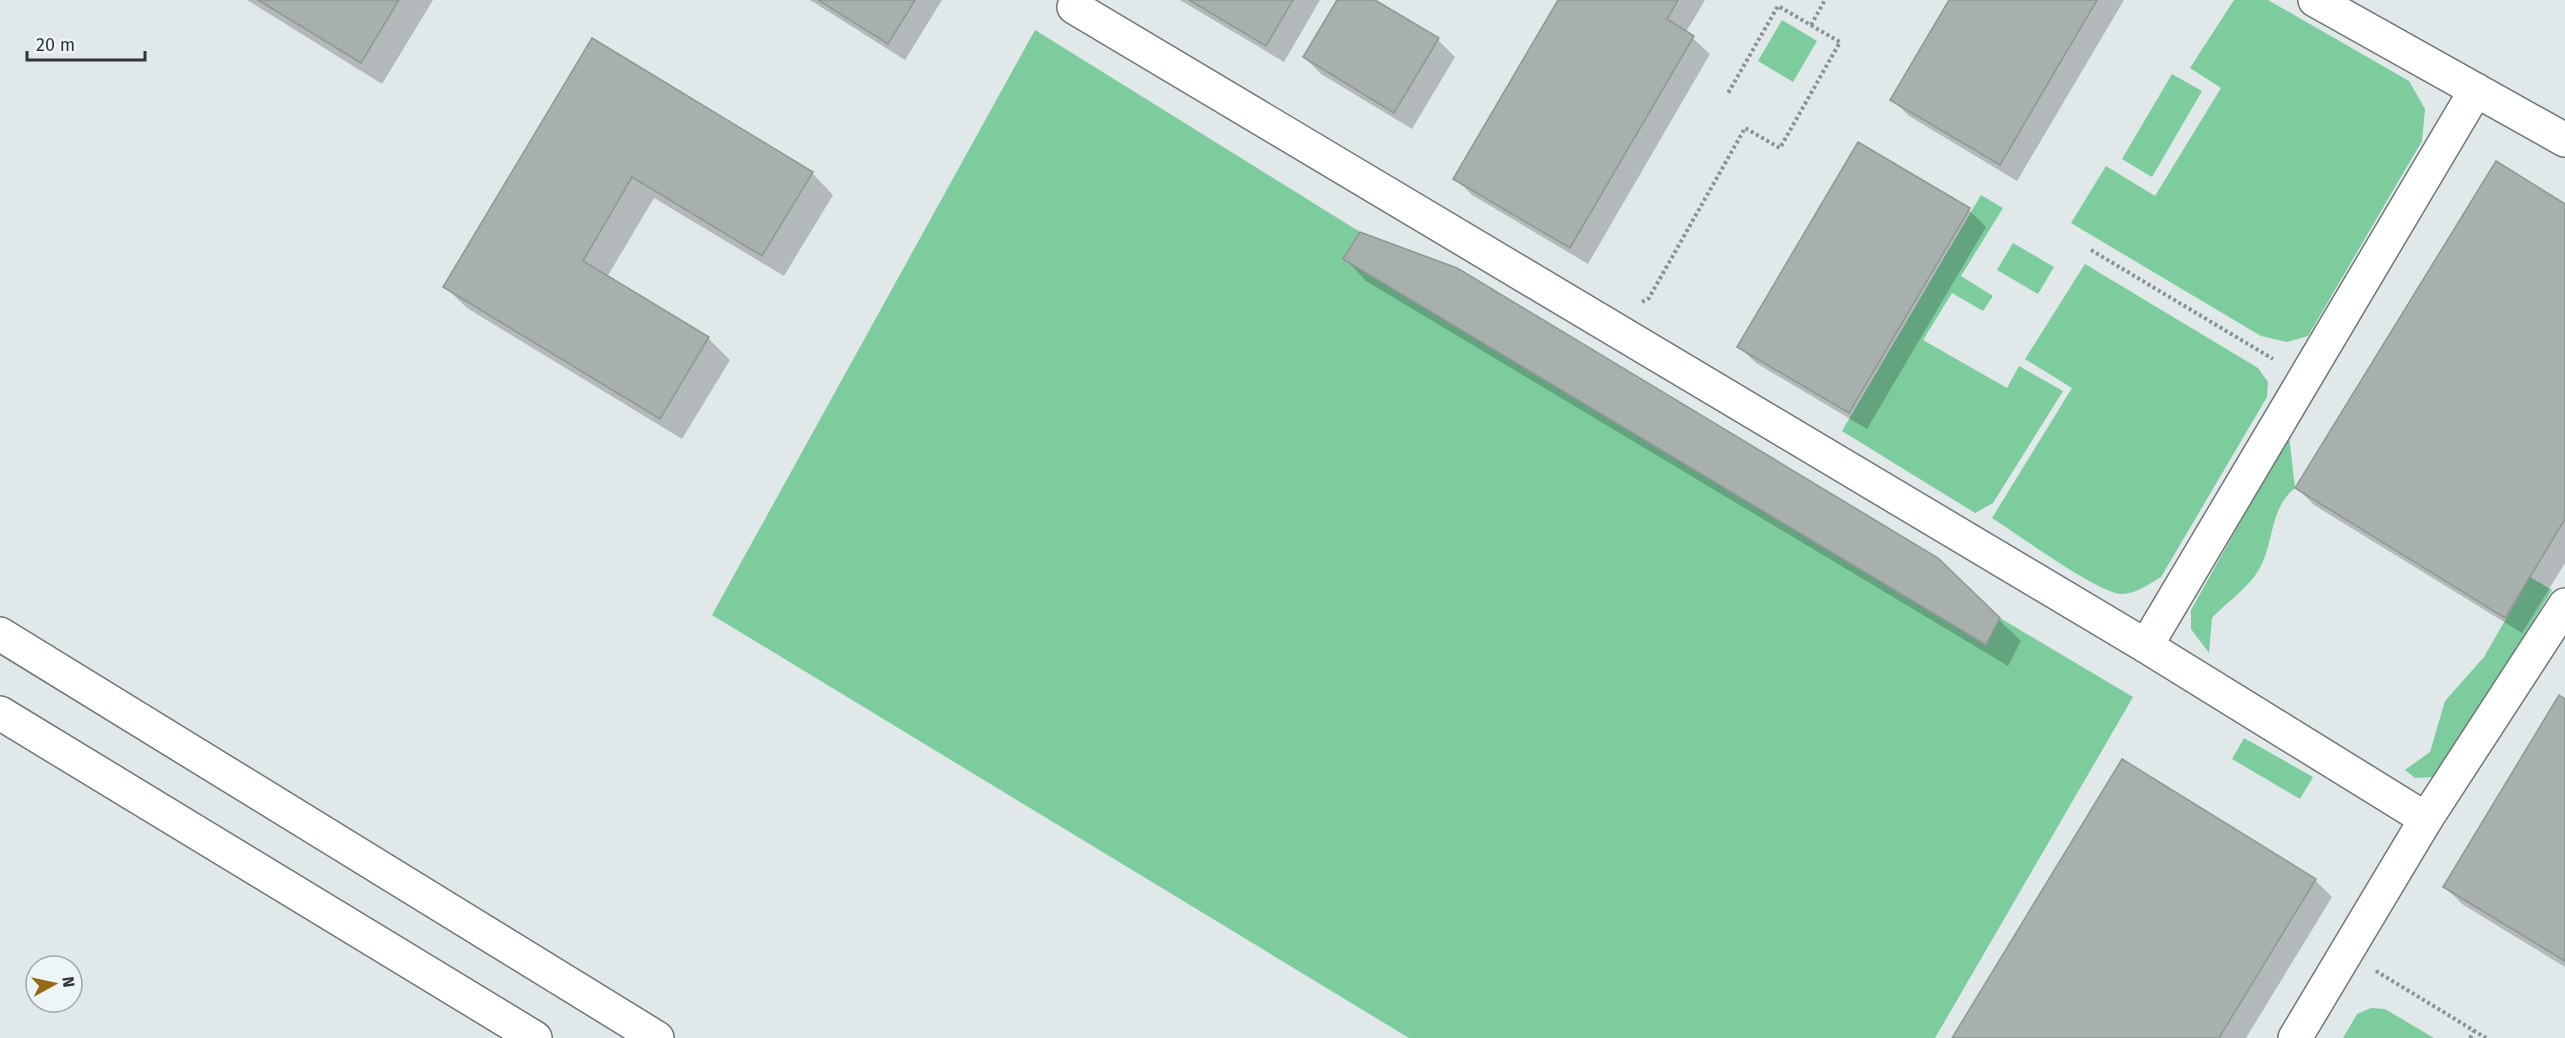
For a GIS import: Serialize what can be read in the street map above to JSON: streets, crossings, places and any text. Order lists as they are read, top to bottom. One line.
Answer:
{"scale_bar":"20 m","north":"right"}
